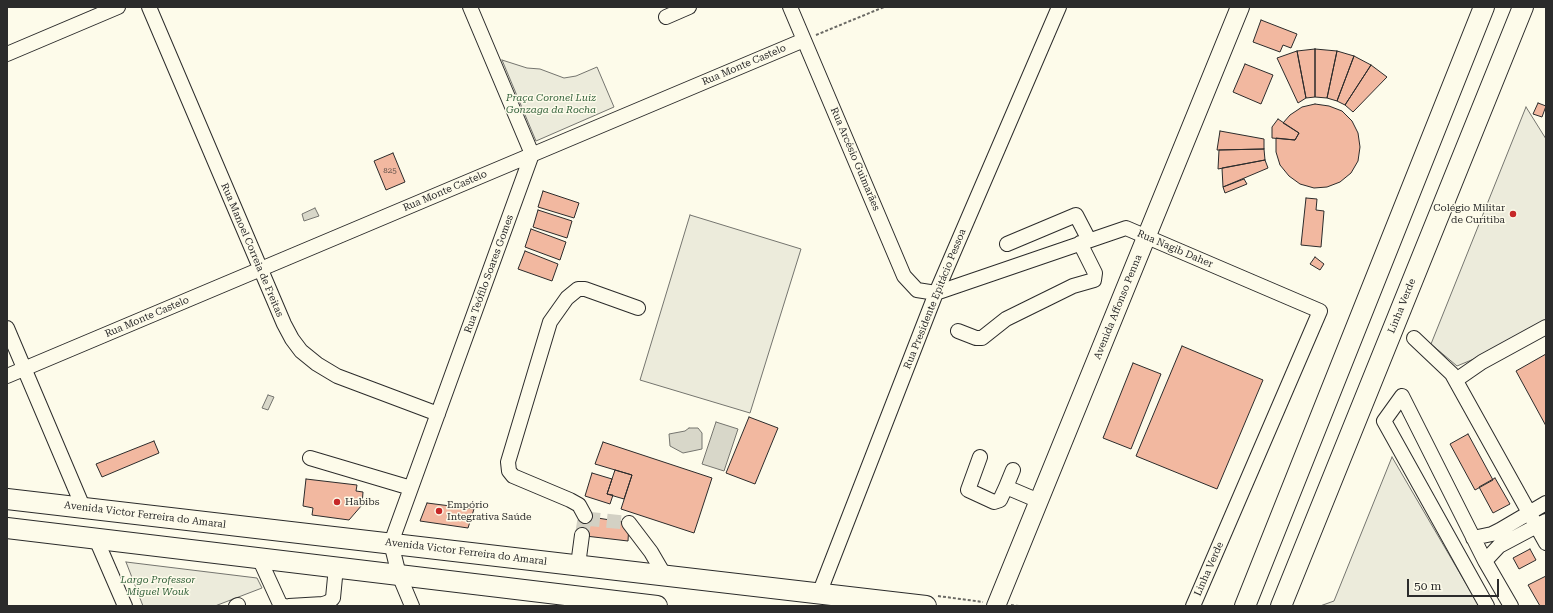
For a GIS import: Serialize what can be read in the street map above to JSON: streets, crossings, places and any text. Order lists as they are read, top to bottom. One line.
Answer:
{"streets":{"highway":["Linha Verde","Avenida Victor Ferreira do Amaral"],"main road":["Avenida Affonso Penna"],"street":["Rua Monte Castelo","Rua Arcésio Guimarães","Rua Nagib Daher","Rua Manoel Correia de Freitas","Rua Teófilo Soares Gomes","Rua Presidente Epitácio Pessoa"]},"crossings":[["Rua Monte Castelo","Rua Arcésio Guimarães"],["Rua Monte Castelo","Rua Manoel Correia de Freitas"],["Rua Monte Castelo","Rua Teófilo Soares Gomes"],["Rua Arcésio Guimarães","Rua Nagib Daher"],["Rua Arcésio Guimarães","Rua Presidente Epitácio Pessoa"],["Rua Nagib Daher","Rua Presidente Epitácio Pessoa"],["Rua Nagib Daher","Linha Verde"],["Rua Nagib Daher","Avenida Affonso Penna"],["Rua Manoel Correia de Freitas","Rua Teófilo Soares Gomes"],["Rua Teófilo Soares Gomes","Avenida Victor Ferreira do Amaral"],["Rua Presidente Epitácio Pessoa","Avenida Victor Ferreira do Amaral"]],"parks":["Praça Coronel Luiz Gonzaga da Rocha","Largo Professor Miguel Wouk"],"places":["Colégio Militar de Curitiba","Habibs","Empório Integrativa Saúde"],"house_numbers":["825"],"scale_bar":"50 m"}
